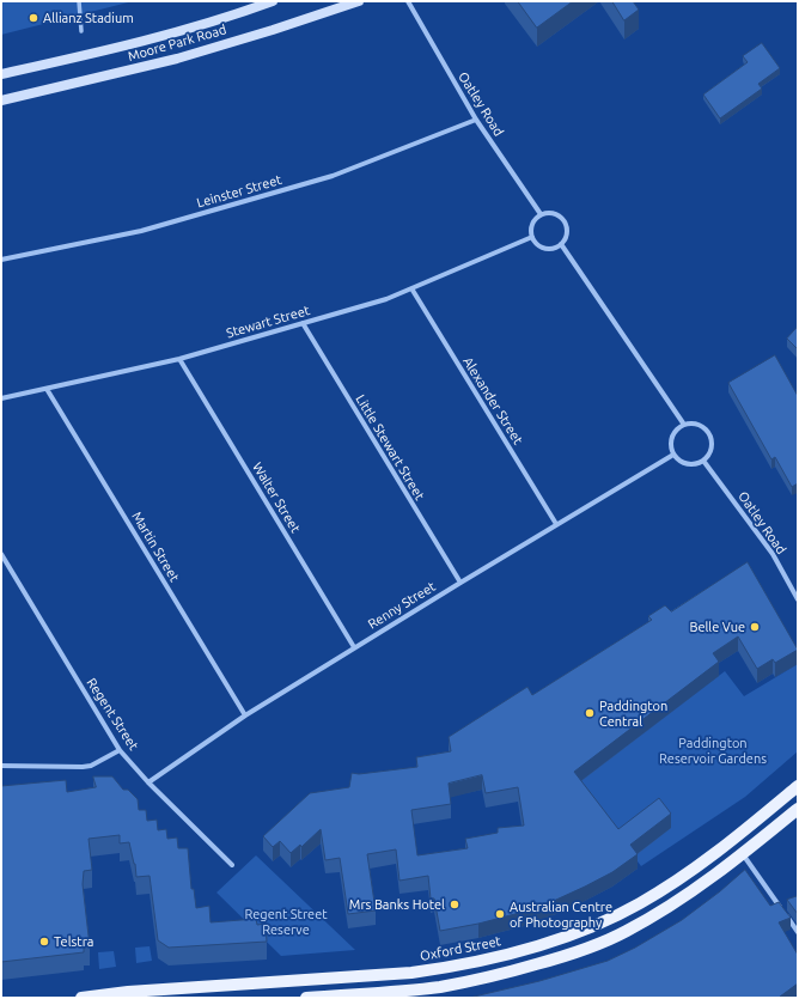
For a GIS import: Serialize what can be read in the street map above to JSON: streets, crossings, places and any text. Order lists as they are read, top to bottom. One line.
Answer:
{"streets":{"main road":["Moore Park Road","Oxford Street"],"street":["Oatley Road","Leinster Street","Stewart Street","Alexander Street","Little Stewart Street","Walter Street","Martin Street","Renny Street","Regent Street"]},"crossings":[["Oatley Road","Leinster Street"],["Oatley Road","Stewart Street"],["Oatley Road","Renny Street"],["Stewart Street","Alexander Street"],["Stewart Street","Little Stewart Street"],["Stewart Street","Walter Street"],["Stewart Street","Martin Street"],["Alexander Street","Renny Street"],["Little Stewart Street","Renny Street"],["Walter Street","Renny Street"],["Martin Street","Renny Street"],["Renny Street","Regent Street"]],"parks":["Paddington Reservoir Gardens","Regent Street Reserve"],"places":["Allianz Stadium","Belle Vue","Paddington Central","Mrs Banks Hotel","Australian Centre of Photography","Telstra"]}
